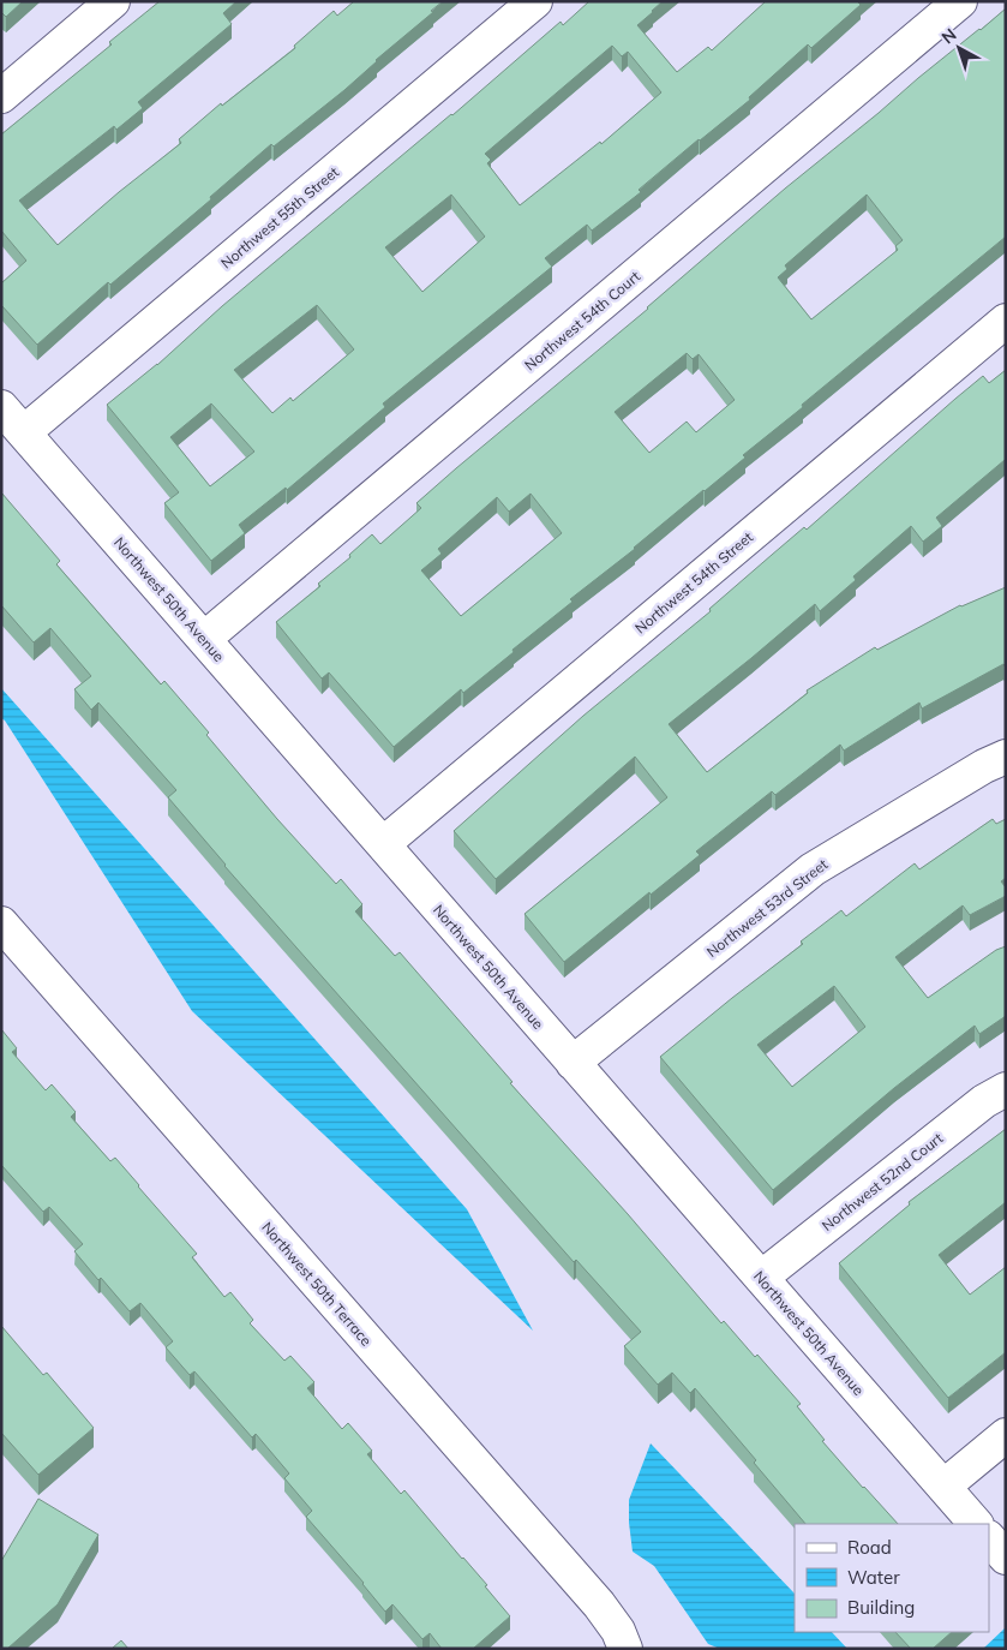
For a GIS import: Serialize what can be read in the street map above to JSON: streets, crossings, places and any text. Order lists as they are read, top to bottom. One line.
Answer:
{"streets":{"street":["Northwest 55th Street","Northwest 54th Court","Northwest 54th Street","Northwest 50th Avenue","Northwest 53rd Street","Northwest 52nd Court","Northwest 50th Terrace"]},"crossings":[["Northwest 55th Street","Northwest 50th Avenue"],["Northwest 54th Court","Northwest 50th Avenue"],["Northwest 54th Street","Northwest 50th Avenue"],["Northwest 50th Avenue","Northwest 53rd Street"],["Northwest 50th Avenue","Northwest 52nd Court"]],"legend":["Road","Water","Building"],"north":"top left"}
